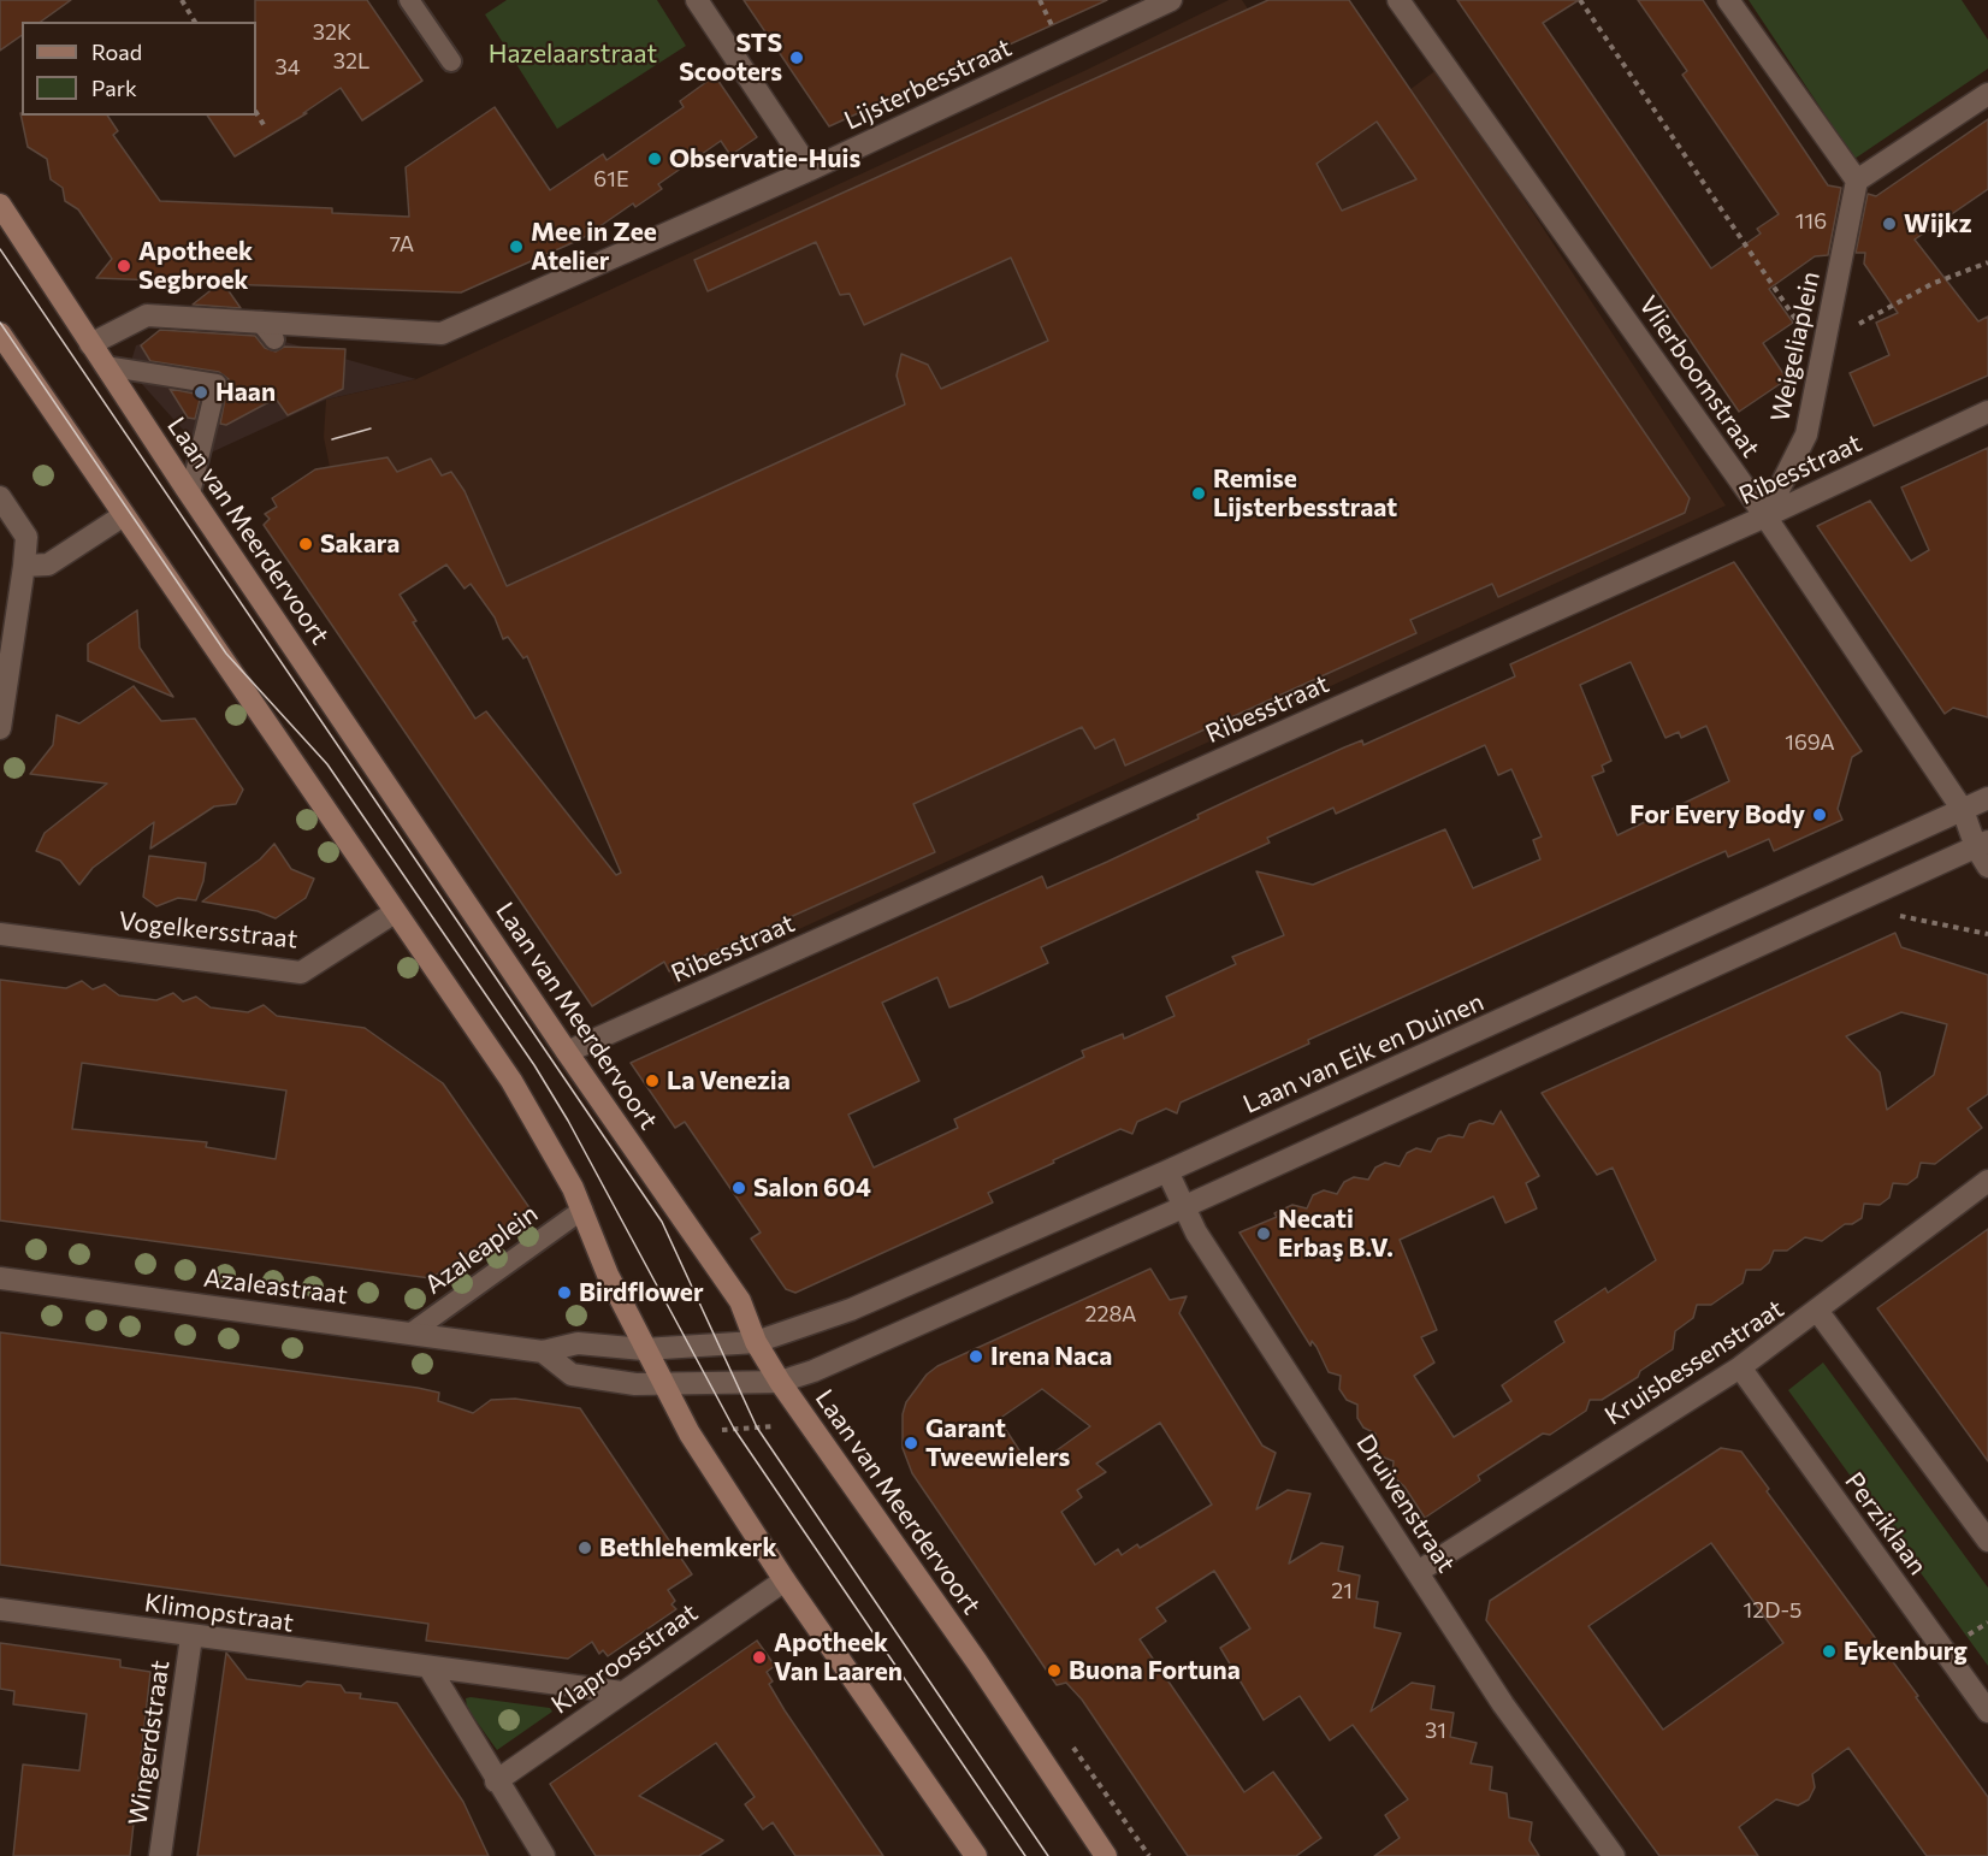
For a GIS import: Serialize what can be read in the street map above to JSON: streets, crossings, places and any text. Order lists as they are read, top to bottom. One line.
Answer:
{"streets":{"street":["Lijsterbesstraat","Weigeliaplein","Vlierboomstraat","Ribesstraat","Laan van Meerdervoort","Vogelkersstraat","Laan van Eik en Duinen","Azaleastraat","Kruisbessenstraat","Druivenstraat","Perziklaan","Klimopstraat","Klaproosstraat","Wingerdstraat"],"lane":["Azaleaplein"]},"crossings":[["Lijsterbesstraat","Laan van Meerdervoort"],["Weigeliaplein","Vlierboomstraat"],["Weigeliaplein","Ribesstraat"],["Vlierboomstraat","Ribesstraat"],["Vlierboomstraat","Laan van Eik en Duinen"],["Ribesstraat","Laan van Meerdervoort"],["Laan van Meerdervoort","Laan van Eik en Duinen"],["Laan van Eik en Duinen","Azaleastraat"],["Laan van Eik en Duinen","Druivenstraat"],["Azaleaplein","Azaleastraat"],["Kruisbessenstraat","Druivenstraat"],["Kruisbessenstraat","Perziklaan"],["Klimopstraat","Klaproosstraat"],["Klimopstraat","Wingerdstraat"]],"parks":["Hazelaarstraat"],"places":["STS Scooters","Observatie-Huis","Wijkz","Mee in Zee Atelier","Apotheek Segbroek","Haan","Remise Lijsterbesstraat","Sakara","For Every Body","La Venezia","Salon 604","Necati Erbaş B.V.","Birdflower","Irena Naca","Garant Tweewielers","Bethlehemkerk","Eykenburg","Apotheek Van Laaren","Buona Fortuna"],"house_numbers":["32K","32L","34","61E","116","7A","169A","228A","21","12D-5","31"],"legend":["Road","Park"]}
